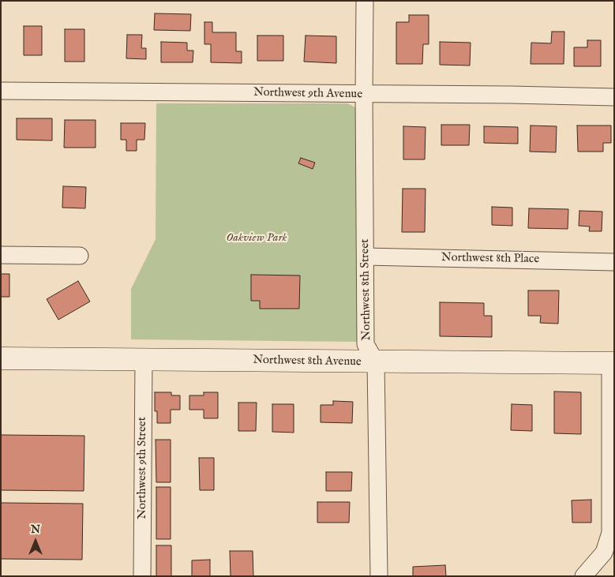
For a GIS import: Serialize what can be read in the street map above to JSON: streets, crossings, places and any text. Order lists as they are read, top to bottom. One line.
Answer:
{"streets":{"street":["Northwest 9th Avenue","Northwest 8th Place","Northwest 8th Street","Northwest 8th Avenue","Northwest 9th Street"]},"crossings":[["Northwest 9th Avenue","Northwest 8th Street"],["Northwest 8th Place","Northwest 8th Street"],["Northwest 8th Street","Northwest 8th Avenue"],["Northwest 8th Avenue","Northwest 9th Street"]],"parks":["Oakview Park"],"north":"top"}
